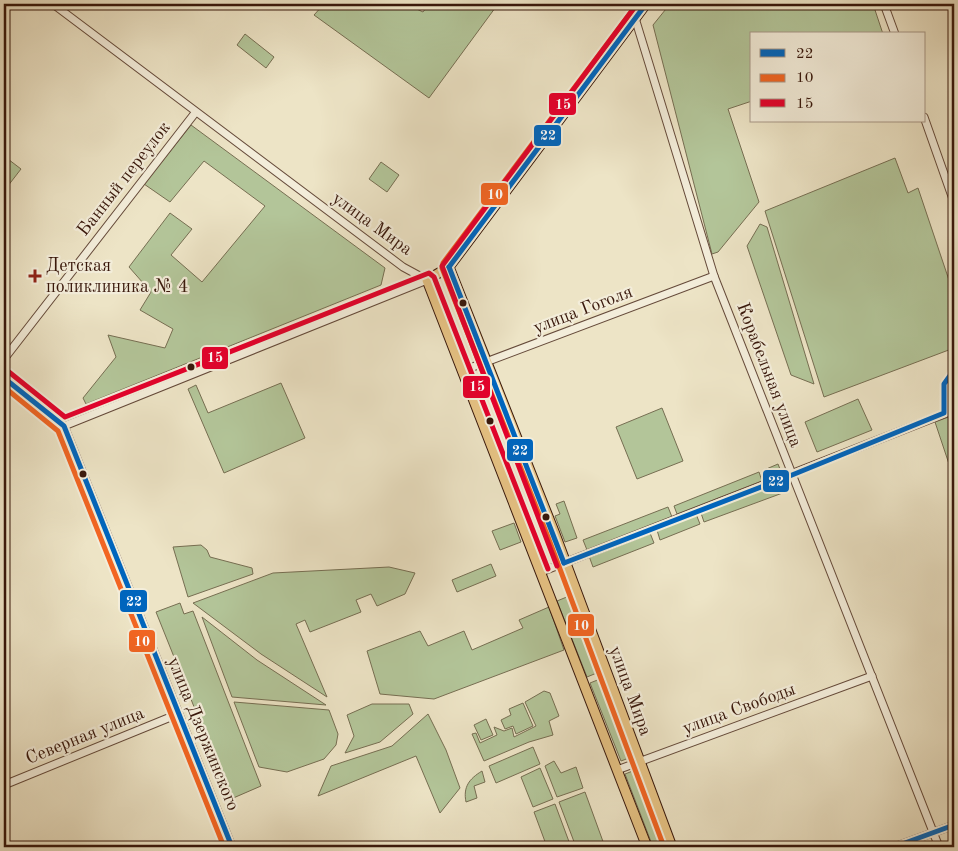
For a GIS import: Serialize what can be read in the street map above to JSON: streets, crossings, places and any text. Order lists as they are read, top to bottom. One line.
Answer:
{"streets":{"main road":["улица Мира"],"street":["Банный переулок","улица Гоголя","Корабельная улица","улица Свободы","улица Дзержинского","Северная улица"]},"crossings":[["Банный переулок","улица Мира"],["улица Мира","улица Гоголя"],["улица Мира","улица Свободы"],["улица Гоголя","Корабельная улица"],["Корабельная улица","улица Свободы"],["улица Дзержинского","Северная улица"]],"places":{"health":["Детская поликлиника № 4"]},"lines":["transit line 22","transit line 10","transit line 15"],"legend":["22","10","15"]}
